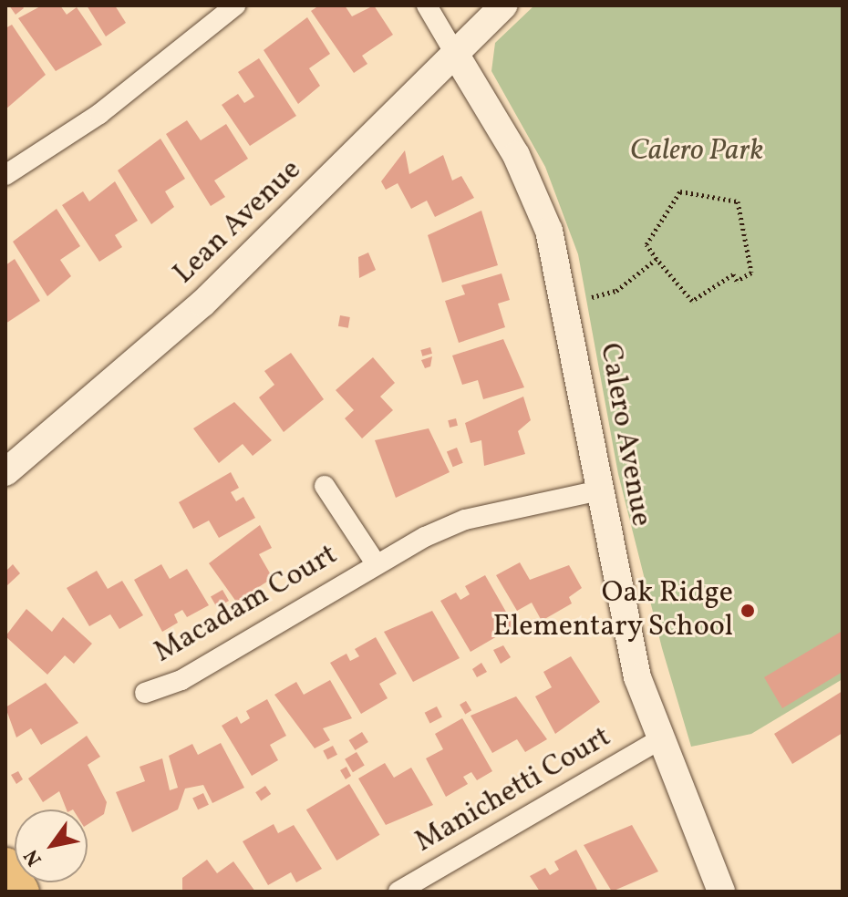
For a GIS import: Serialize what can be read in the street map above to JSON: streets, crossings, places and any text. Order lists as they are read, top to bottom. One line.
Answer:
{"streets":{"street":["Lean Avenue","Calero Avenue","Macadam Court","Manichetti Court"]},"crossings":[["Lean Avenue","Calero Avenue"],["Calero Avenue","Macadam Court"],["Calero Avenue","Manichetti Court"]],"parks":["Calero Park"],"places":["Oak Ridge Elementary School"],"north":"bottom left"}
